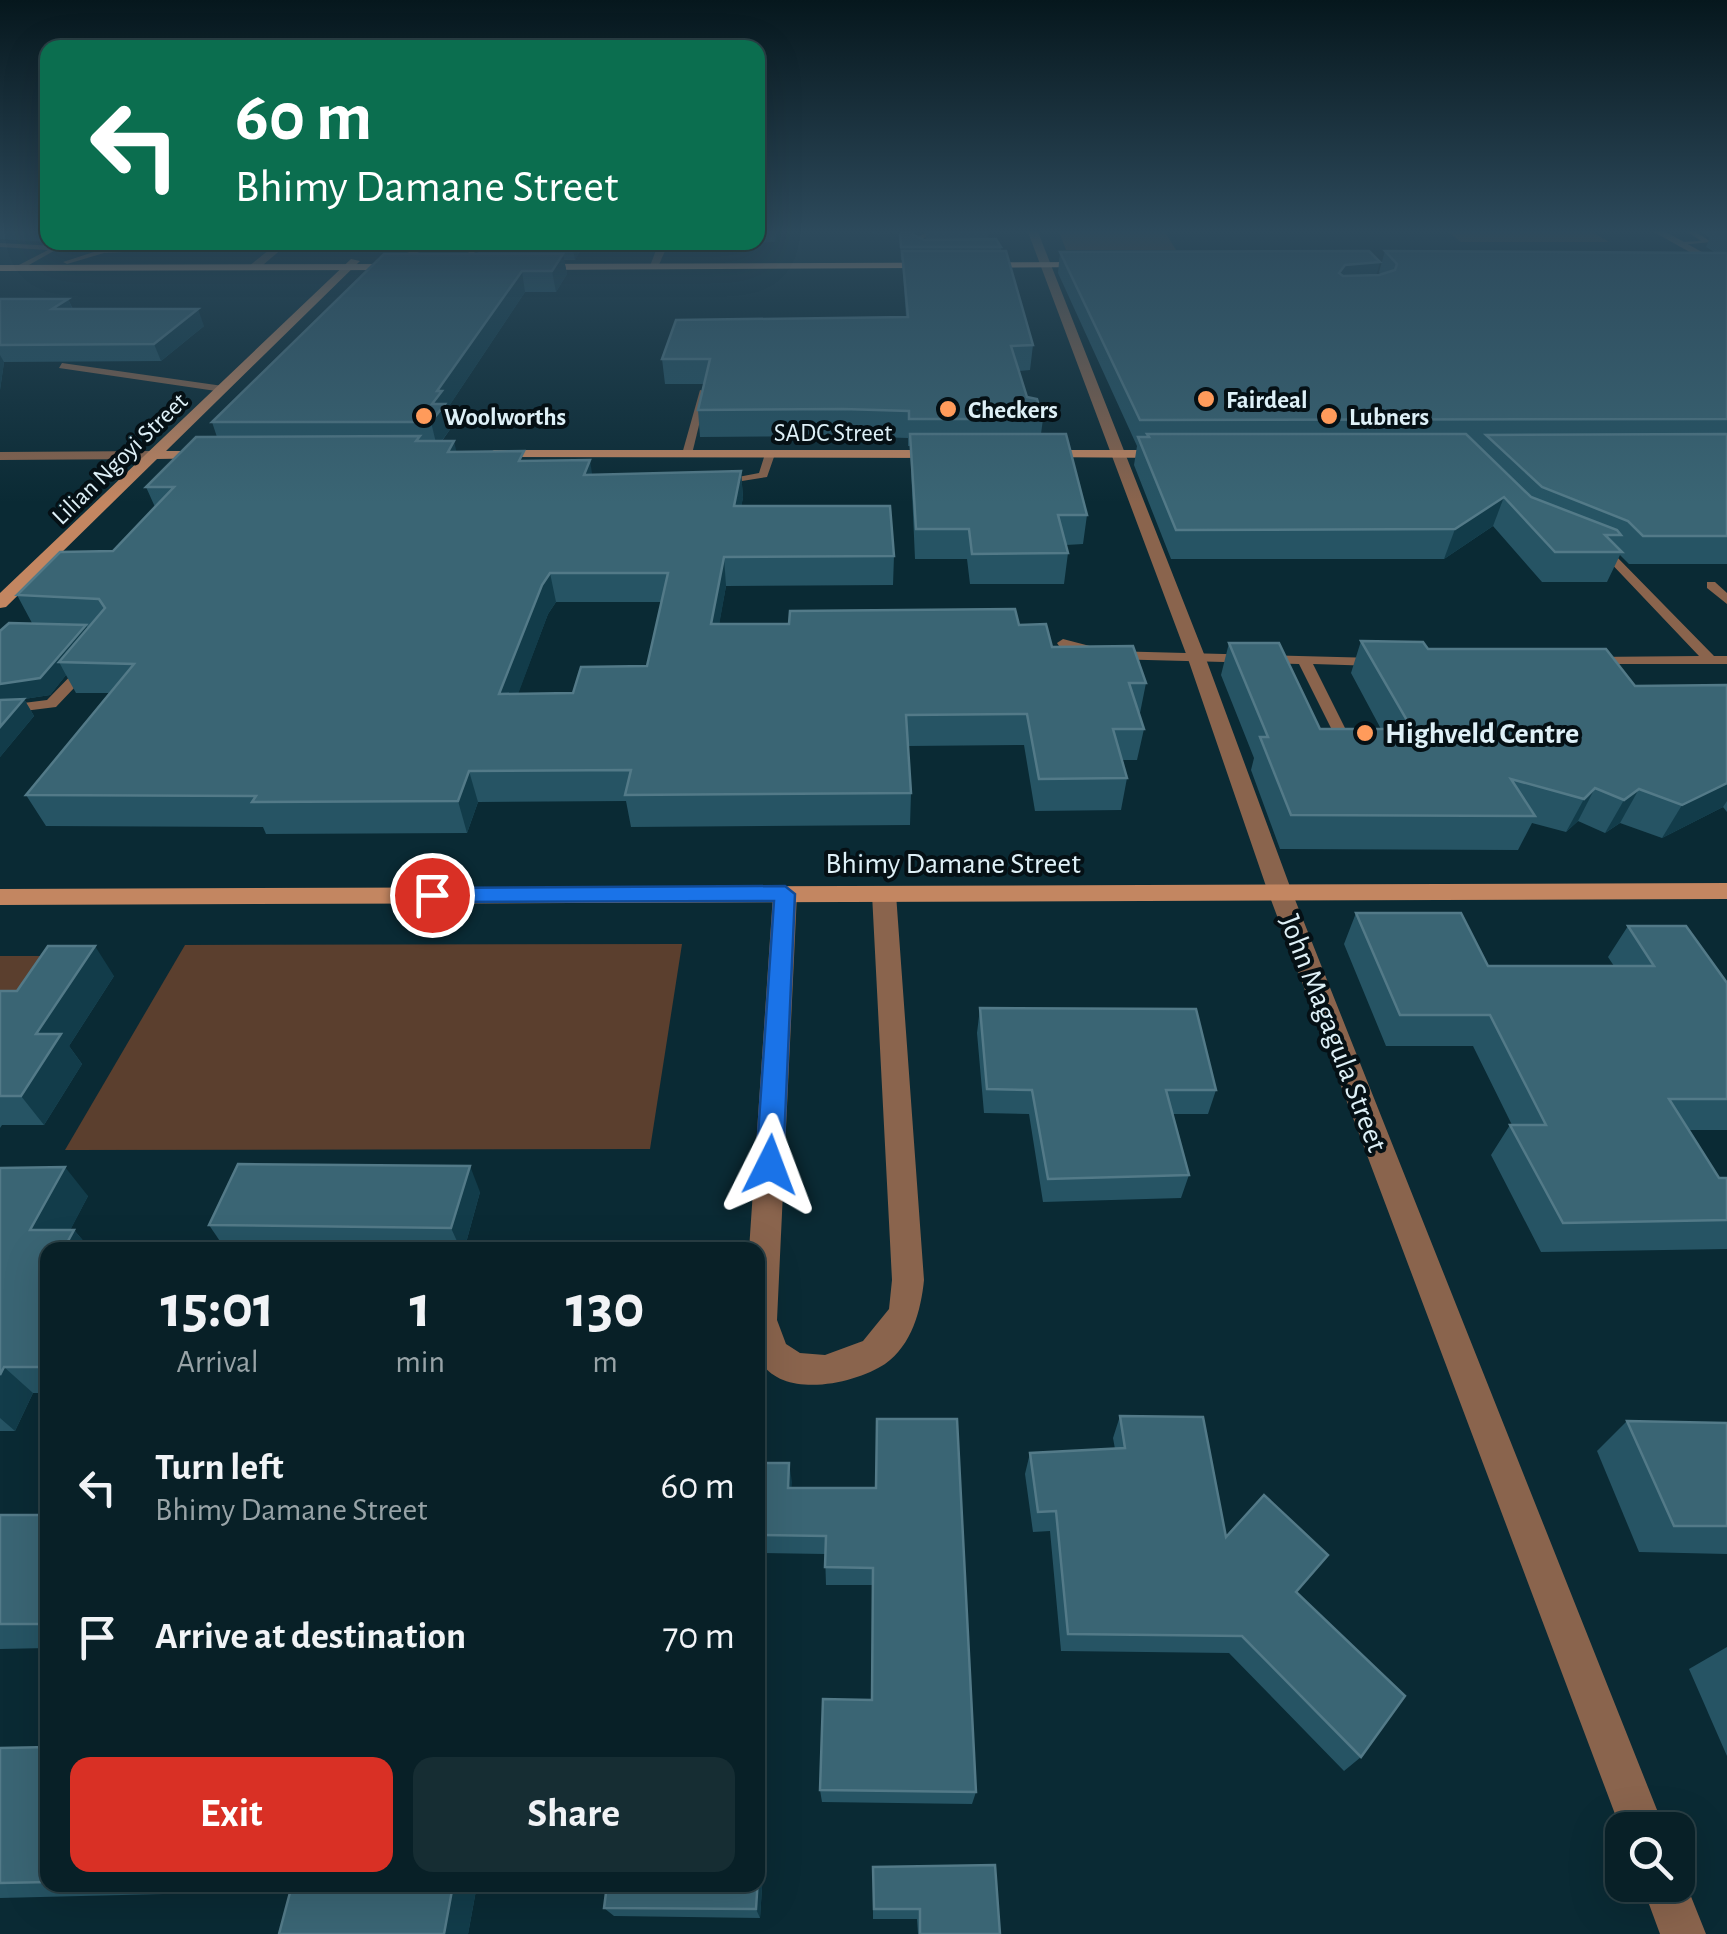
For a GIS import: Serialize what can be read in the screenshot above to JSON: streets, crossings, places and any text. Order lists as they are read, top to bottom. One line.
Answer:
{"streets":{"main road":["SADC Street","Lilian Ngoyi Street","Bhimy Damane Street"],"street":["John Magagula Street"]},"crossings":[["Bhimy Damane Street","John Magagula Street"]],"places":["Fairdeal","Checkers","Woolworths","Lubners","Highveld Centre"],"page":{"turn":["60 m","Bhimy Damane Street"],"eta":["15:01","Arrival","1","min","130","m"],"list":[{"name":"Turn left","note":"Bhimy Damane Street","value":"60 m"},{"name":"Arrive at destination","value":"70 m"}],"buttons":["Exit","Share"]}}
